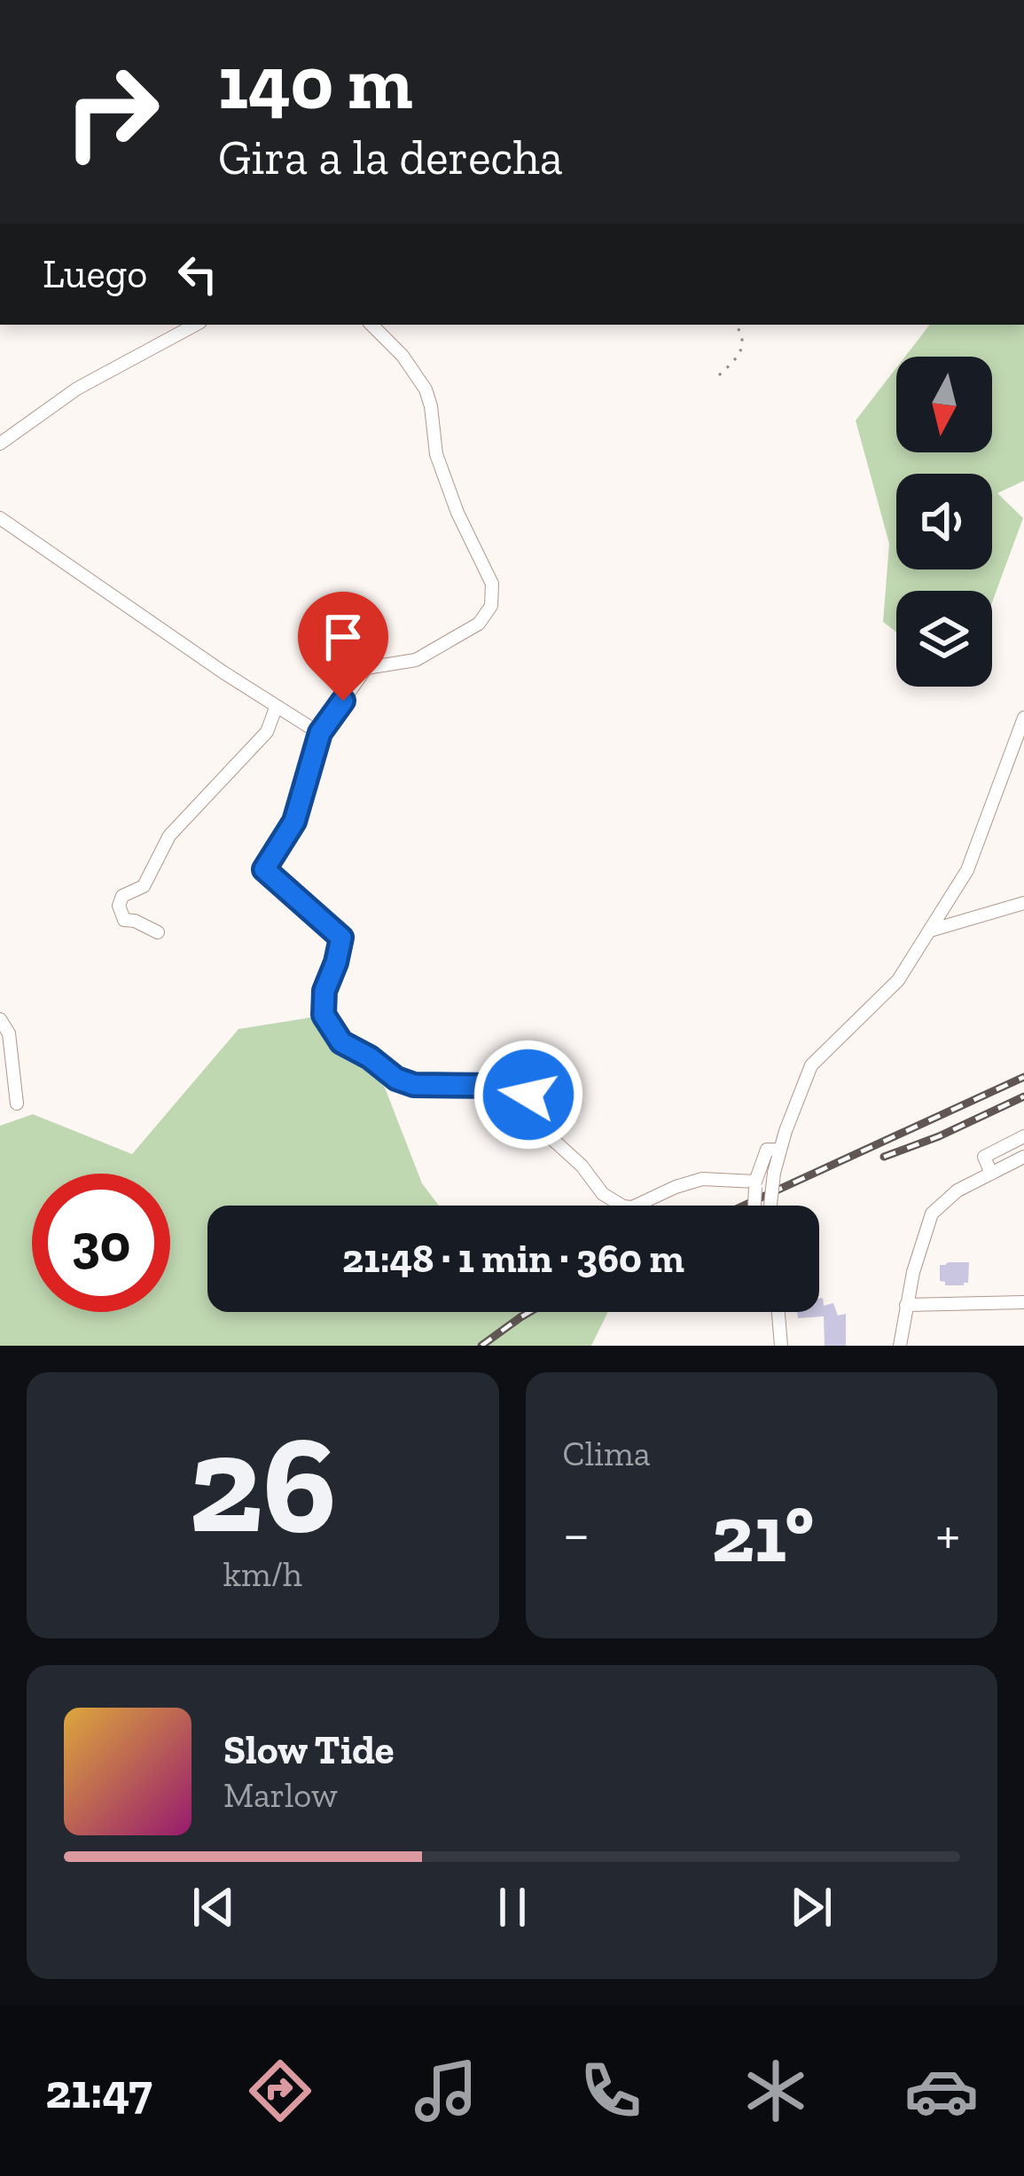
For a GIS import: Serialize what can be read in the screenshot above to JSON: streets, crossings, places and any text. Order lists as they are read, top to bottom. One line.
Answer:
{"north":"bottom","page":{"turn":["140 m","Gira a la derecha"],"then":"Luego","limit":"30","trip":"21:48 · 1 min · 360 m","tile":[["26","km/h"],"Clima"],"heat":["−","21°","+"],"song":["Slow Tide","Marlow"],"tabs":"21:47"}}
